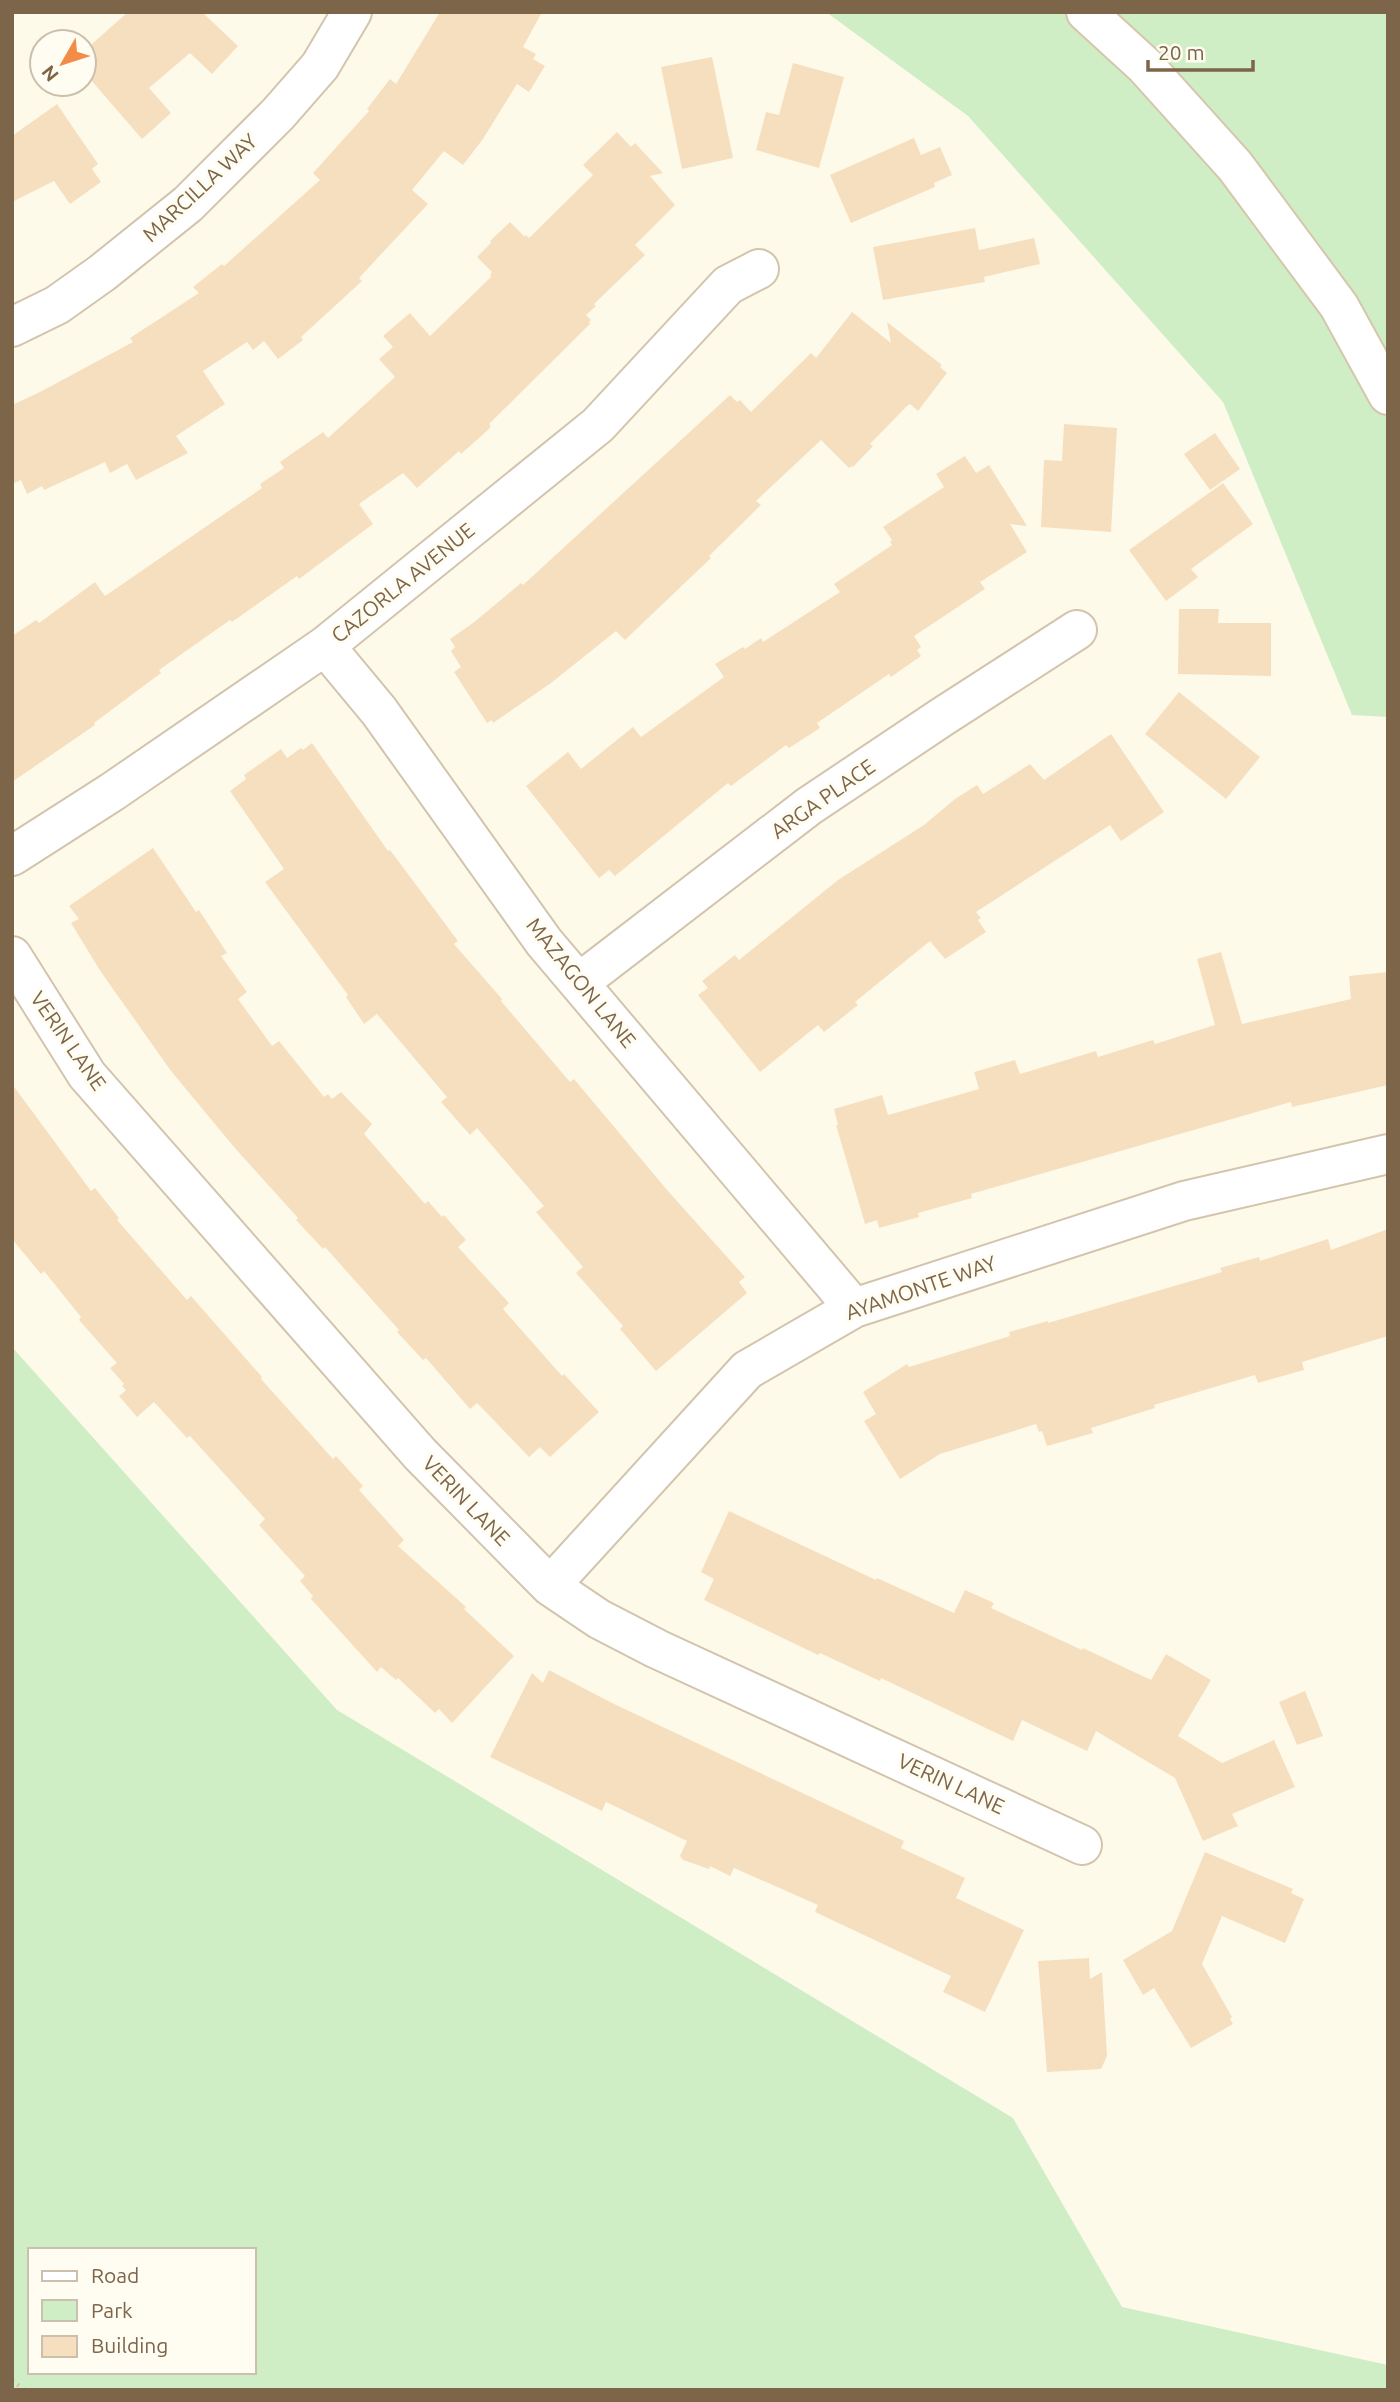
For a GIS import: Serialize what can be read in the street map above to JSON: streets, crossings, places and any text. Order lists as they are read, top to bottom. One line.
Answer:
{"streets":{"street":["MARCILLA WAY","CAZORLA AVENUE","ARGA PLACE","MAZAGON LANE","VERIN LANE","AYAMONTE WAY"]},"crossings":[["CAZORLA AVENUE","MAZAGON LANE"],["ARGA PLACE","MAZAGON LANE"],["MAZAGON LANE","AYAMONTE WAY"],["VERIN LANE","AYAMONTE WAY"]],"legend":["Road","Park","Building"],"scale_bar":"20 m","north":"bottom left"}
